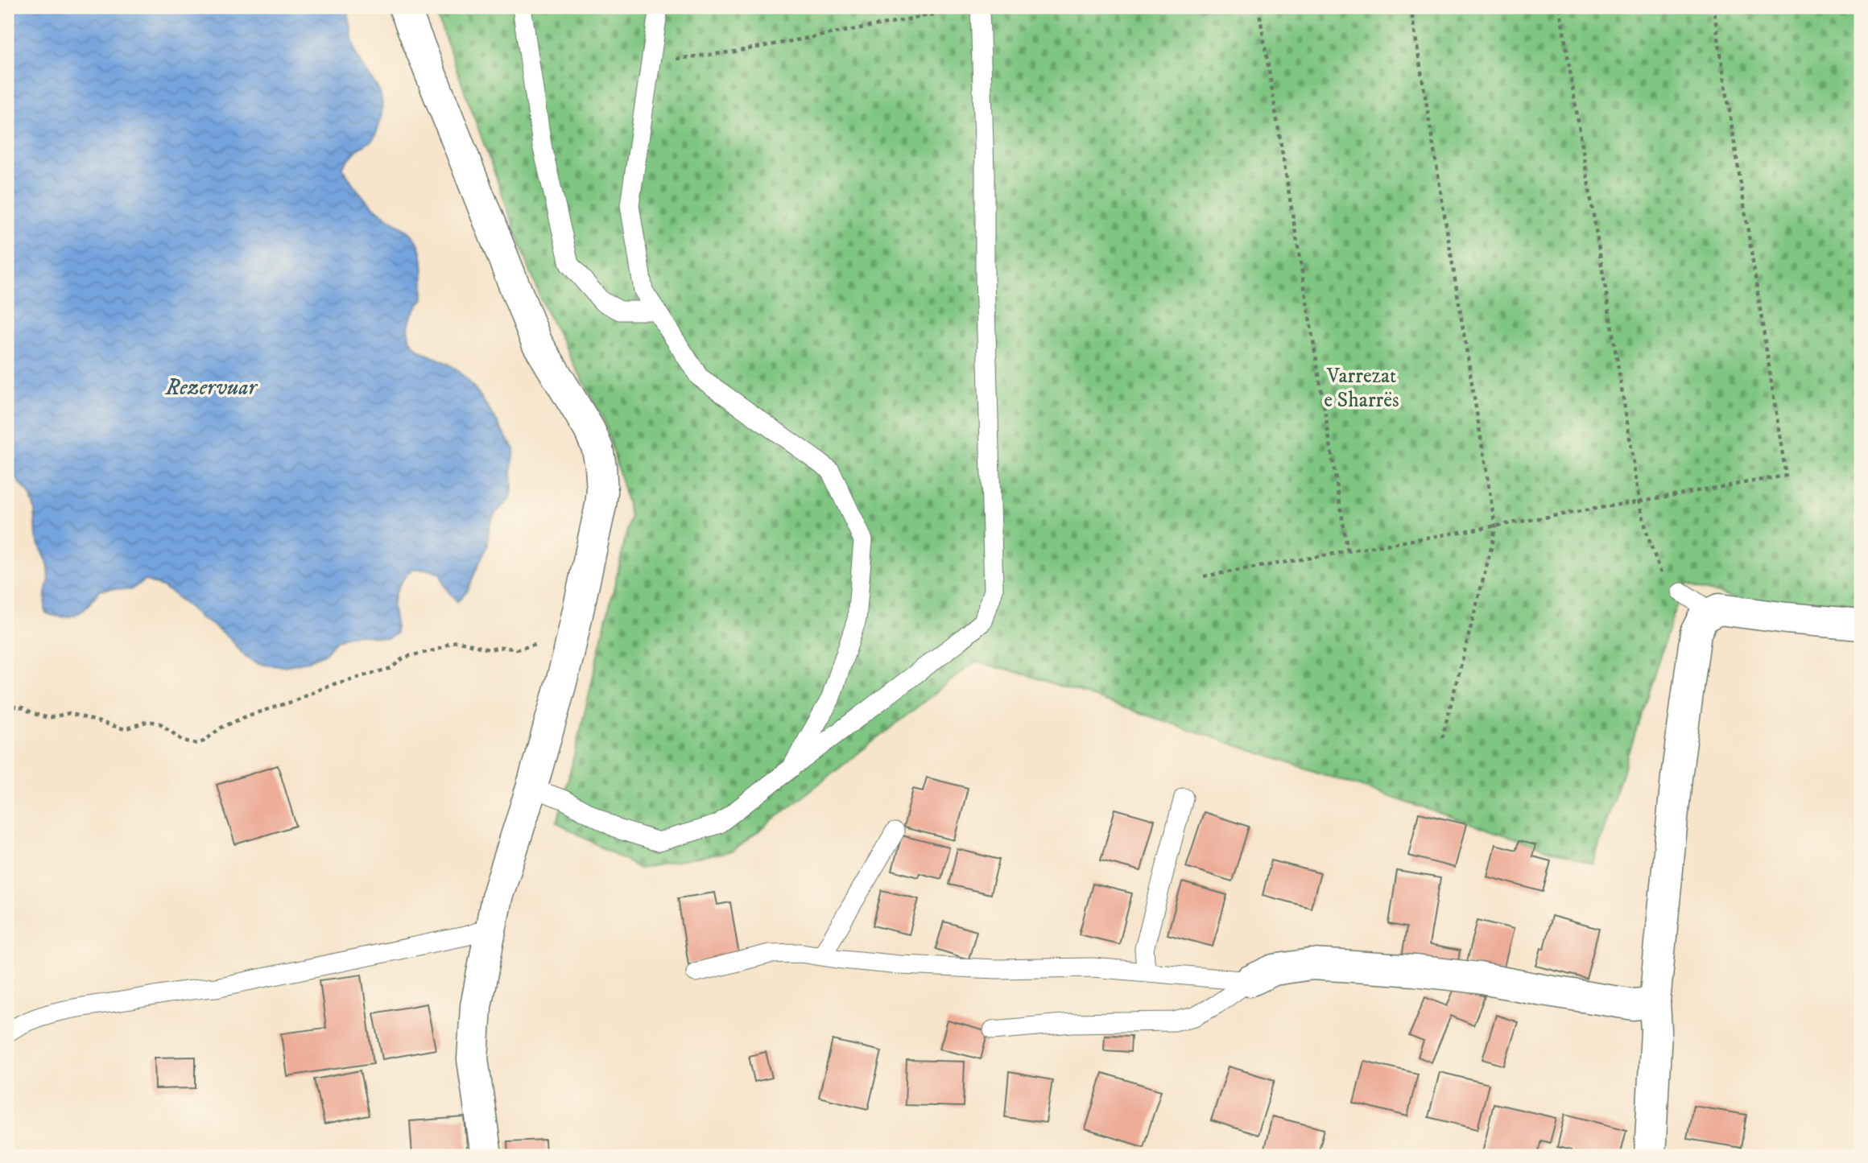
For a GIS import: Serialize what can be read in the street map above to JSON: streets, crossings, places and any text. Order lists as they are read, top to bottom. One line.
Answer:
{"water":["Rezervuar"],"parks":["Varrezat e Sharrës"]}
